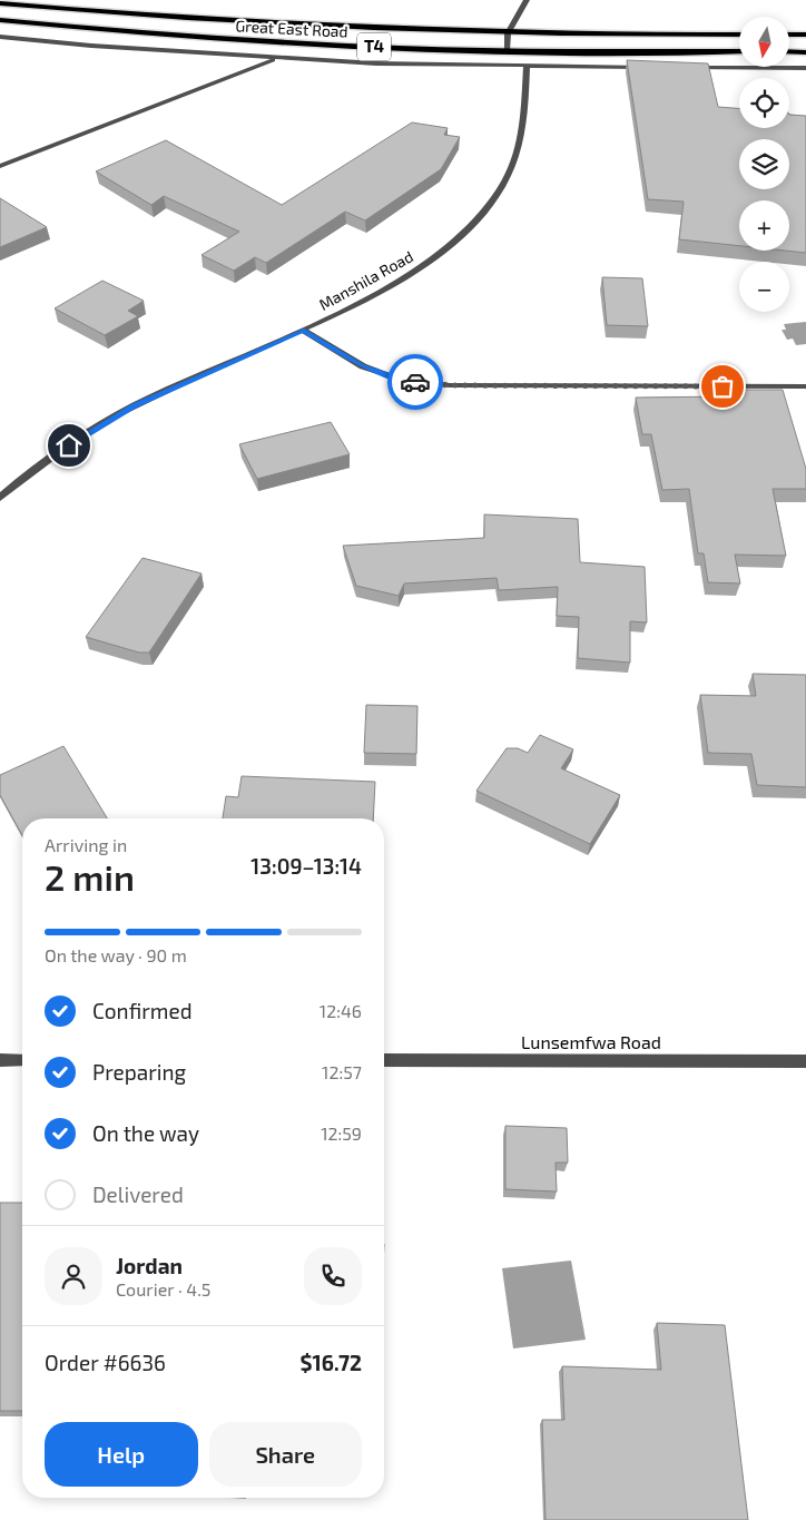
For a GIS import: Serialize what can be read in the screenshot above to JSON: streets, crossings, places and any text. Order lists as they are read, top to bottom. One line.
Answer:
{"streets":{"main road":["Great East Road","T4"],"street":["Manshila Road","Lunsemfwa Road"]},"north":"bottom","page":{"map_buttons":["+","−"],"heading":["2 min","Arriving in","13:09–13:14"],"panel":["Jordan","Courier · 4.5","Order #6636","$16.72"],"bar":"On the way · 90 m","list":[["Confirmed","12:46"],["Preparing","12:57"],["On the way","12:59"],"Delivered"],"buttons":["Help","Share"]}}
